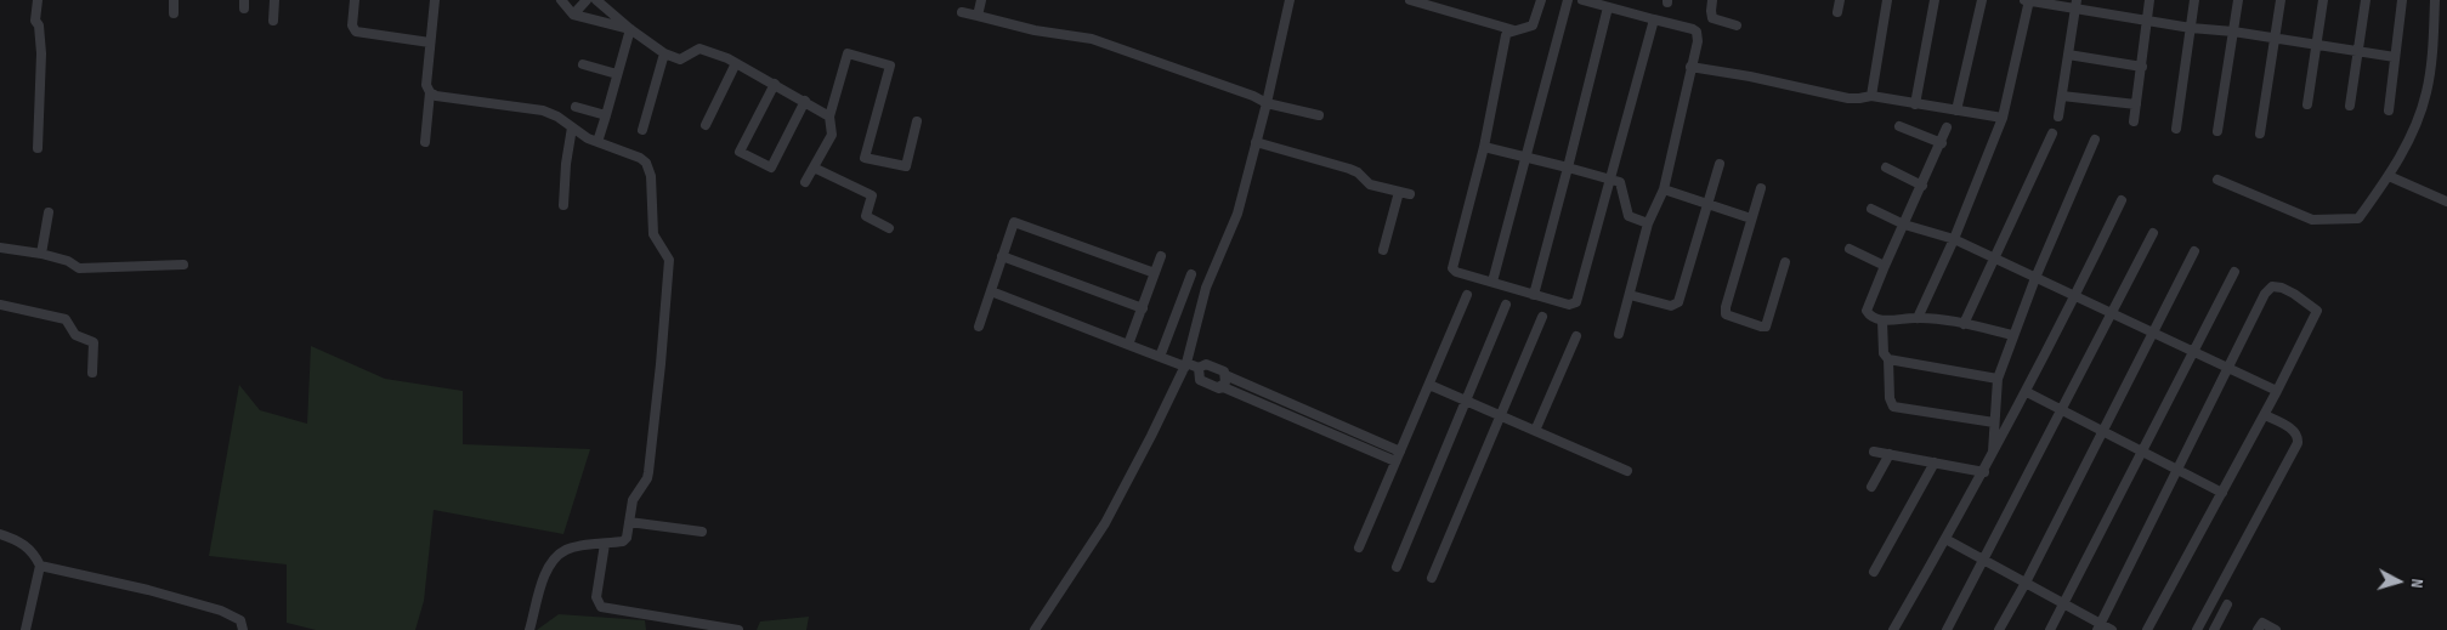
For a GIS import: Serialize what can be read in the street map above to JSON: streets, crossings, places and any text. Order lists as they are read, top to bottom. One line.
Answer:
{"north":"right"}
